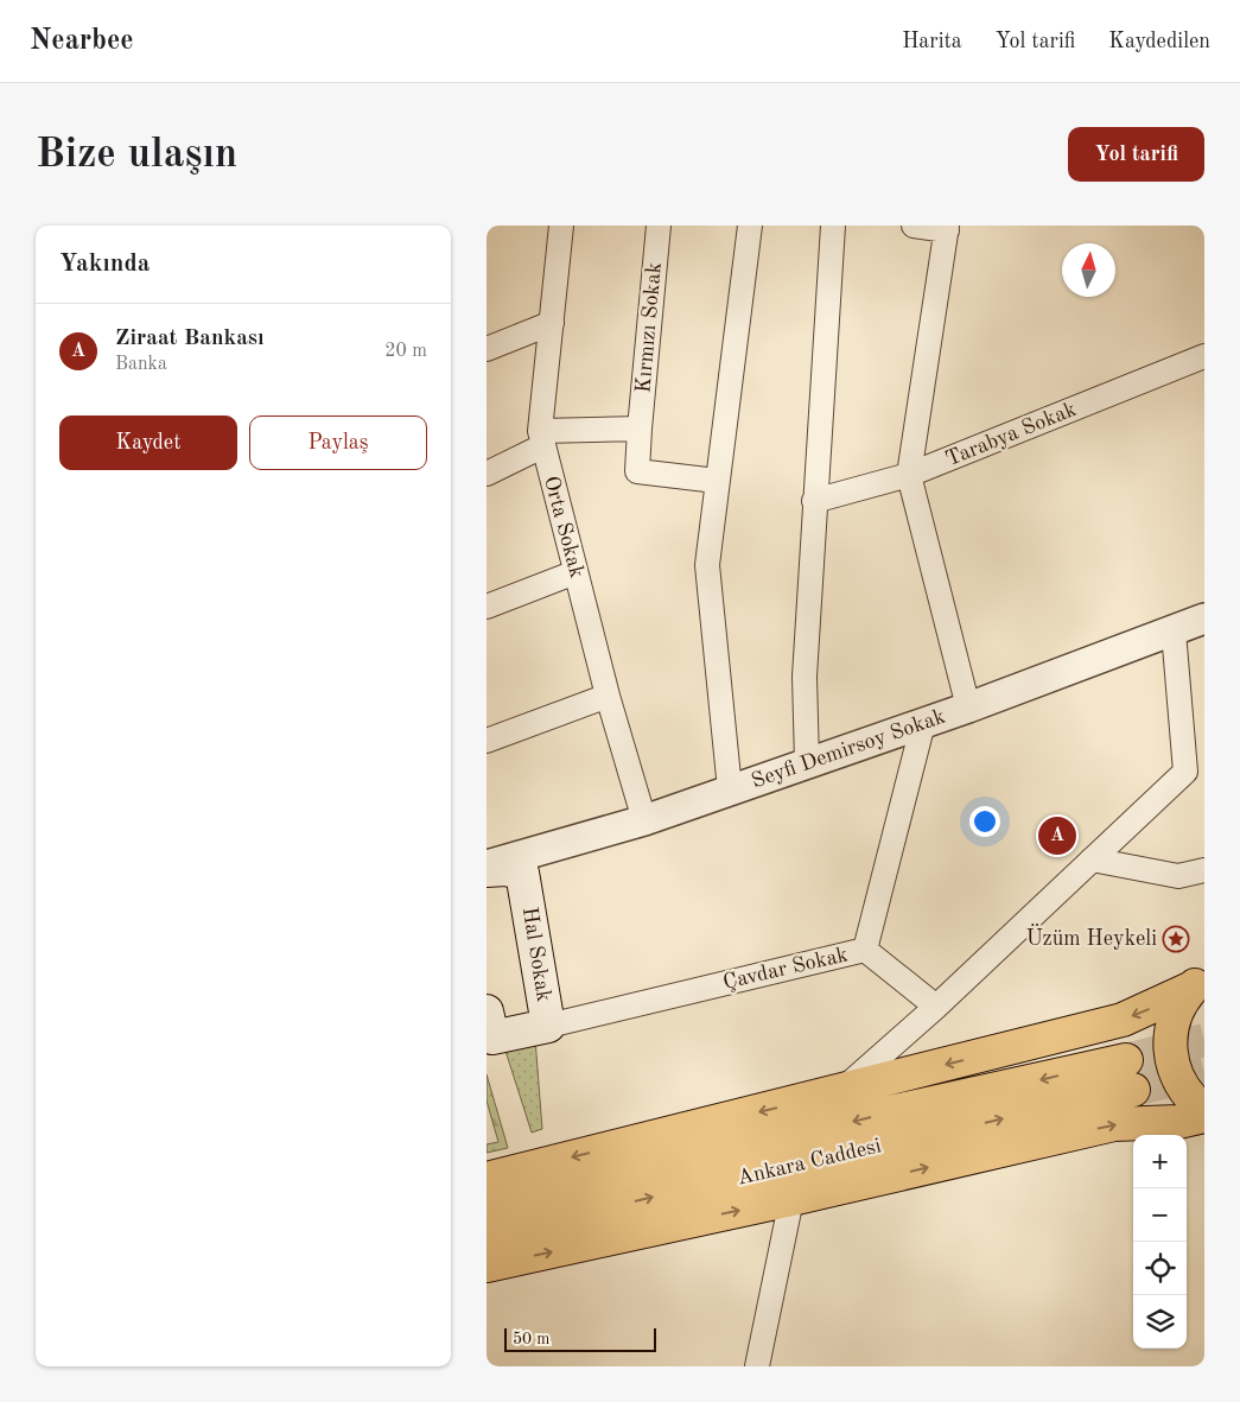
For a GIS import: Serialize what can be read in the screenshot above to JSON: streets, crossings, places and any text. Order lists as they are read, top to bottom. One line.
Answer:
{"streets":{"highway":["Ankara Caddesi"],"main road":["Hal Sokak"],"street":["Kırmızı Sokak","Tarabya Sokak","Orta Sokak","Seyfi Demirsoy Sokak","Çavdar Sokak"]},"crossings":[["Orta Sokak","Seyfi Demirsoy Sokak"],["Seyfi Demirsoy Sokak","Çavdar Sokak"],["Hal Sokak","Çavdar Sokak"]],"places":{"place":["Üzüm Heykeli"]},"scale_bar":"50 m","north":"top","page":{"header":"Nearbee","nav":["Harita","Yol tarifi","Kaydedilen"],"buttons":["Yol tarifi",["Kaydet","Paylaş"]],"title":"Bize ulaşın","heading":"Yakında","list":[{"mark":"A","name":"Ziraat Bankası","note":"Banka","value":"20 m"}],"pins":"A","map_buttons":["+","−"],"scale":"50 m"}}
